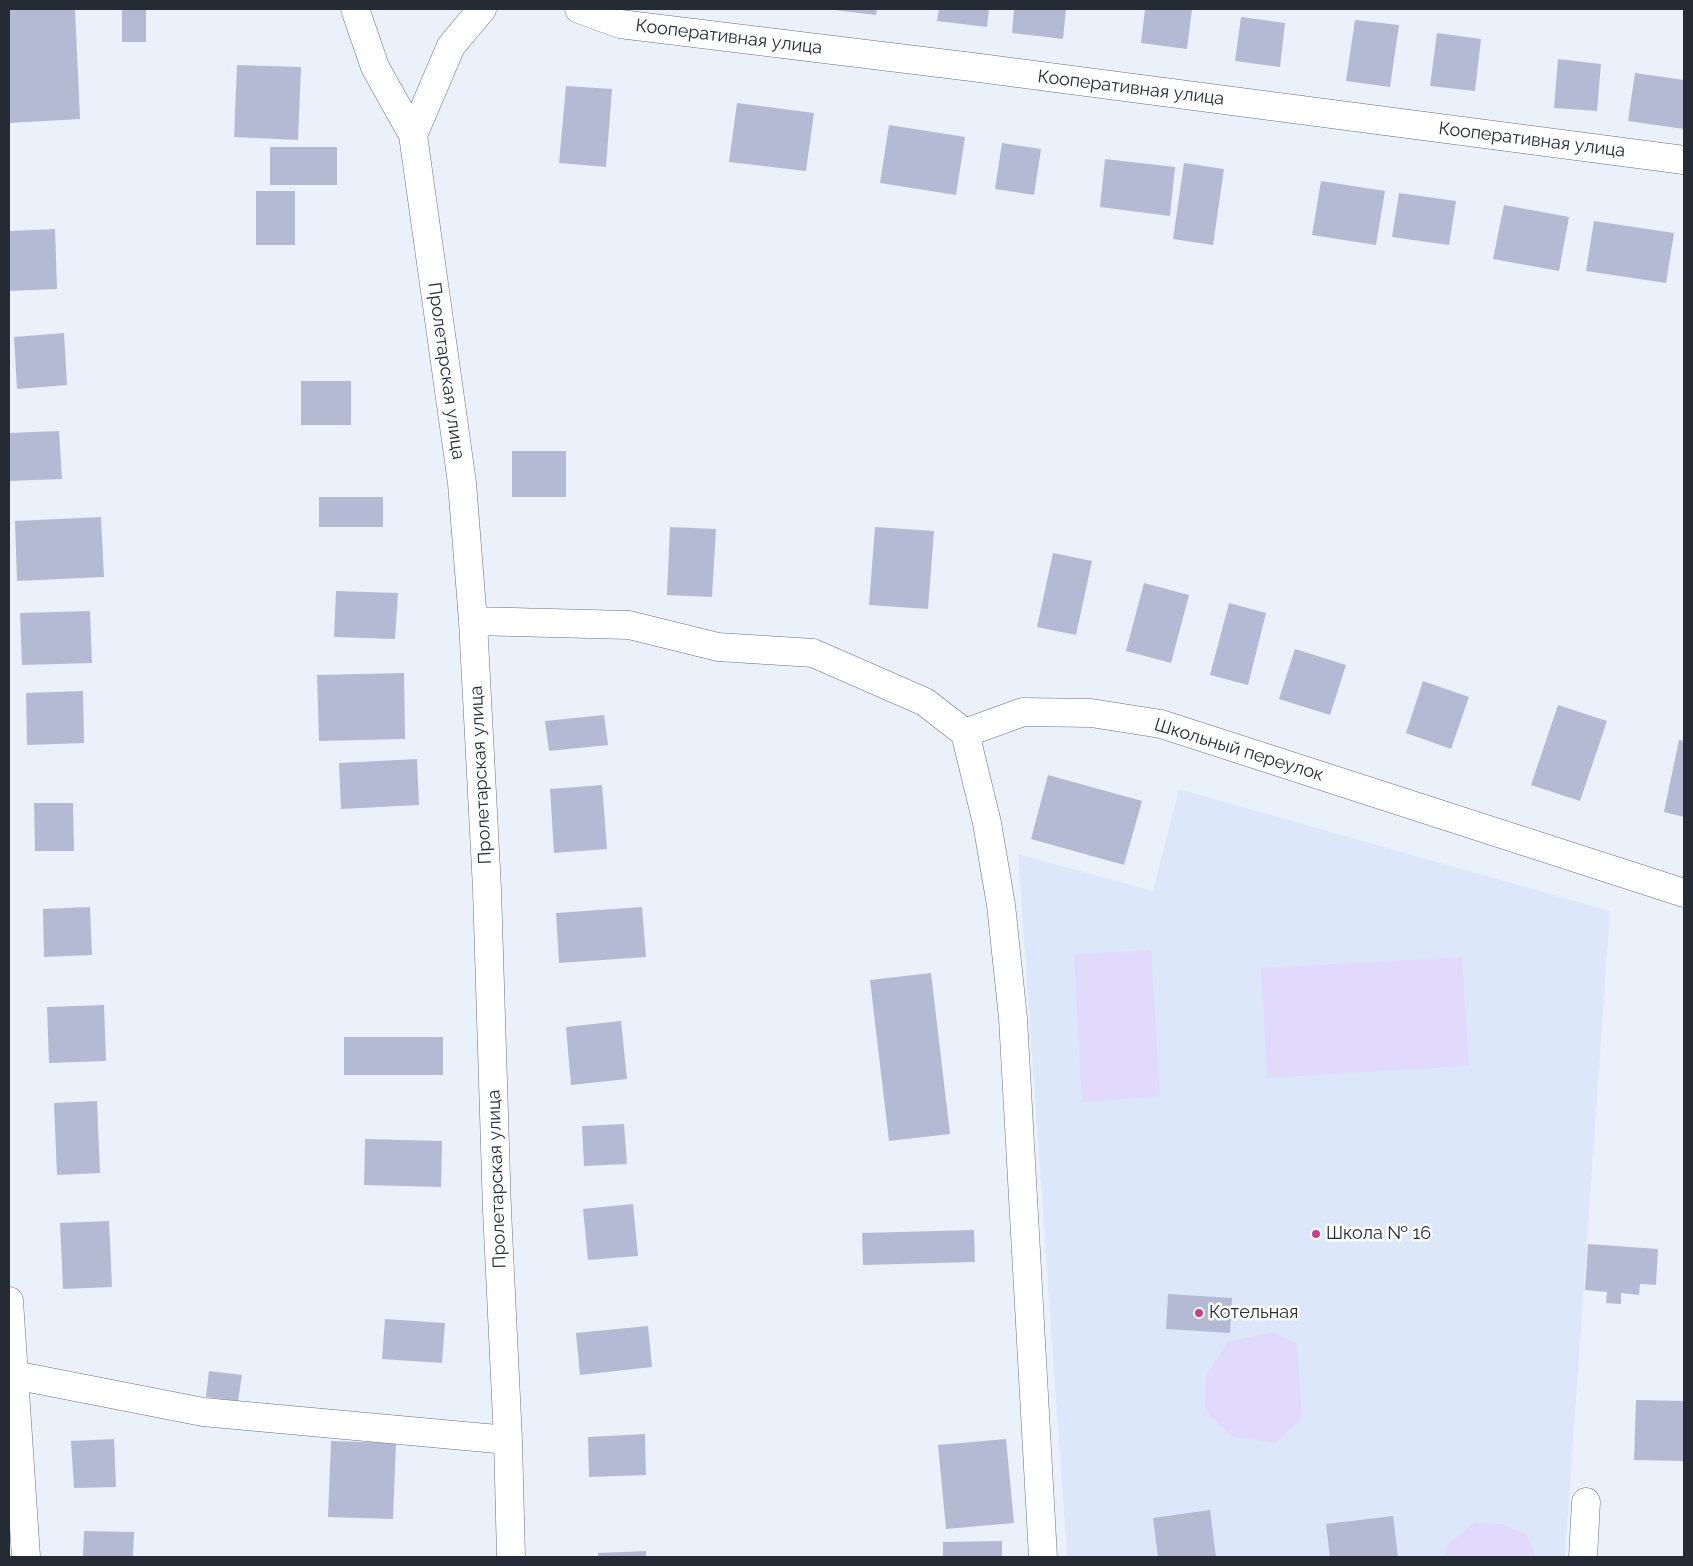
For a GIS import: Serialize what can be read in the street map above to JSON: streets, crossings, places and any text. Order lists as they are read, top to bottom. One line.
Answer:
{"streets":{"street":["Кооперативная улица","Пролетарская улица","Школьный переулок"]},"places":["Школа № 16","Котельная"]}
